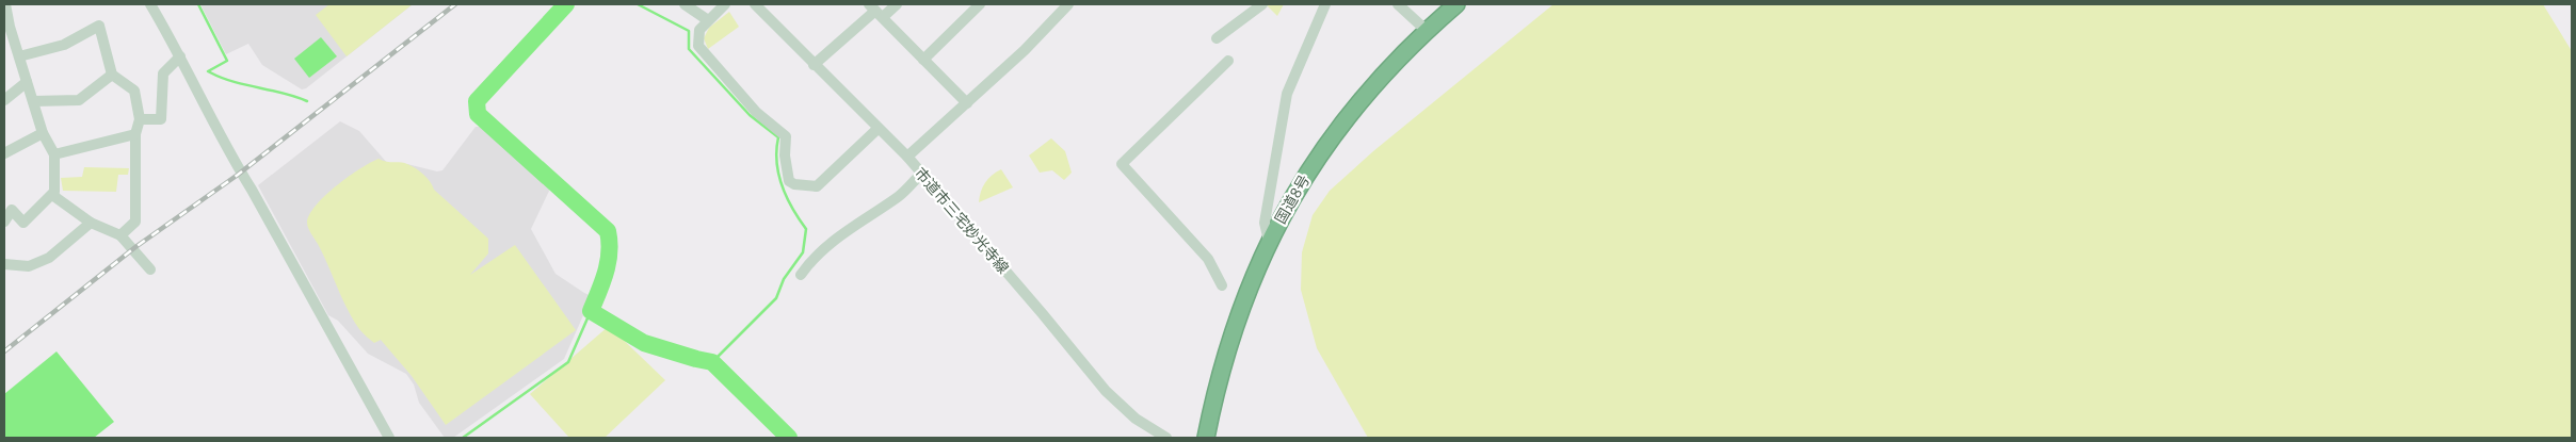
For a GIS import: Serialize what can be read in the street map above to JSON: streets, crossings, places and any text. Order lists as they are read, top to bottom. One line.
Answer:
{"streets":{"highway":["国道8号"],"street":["市道市三宅妙光寺線"]}}
